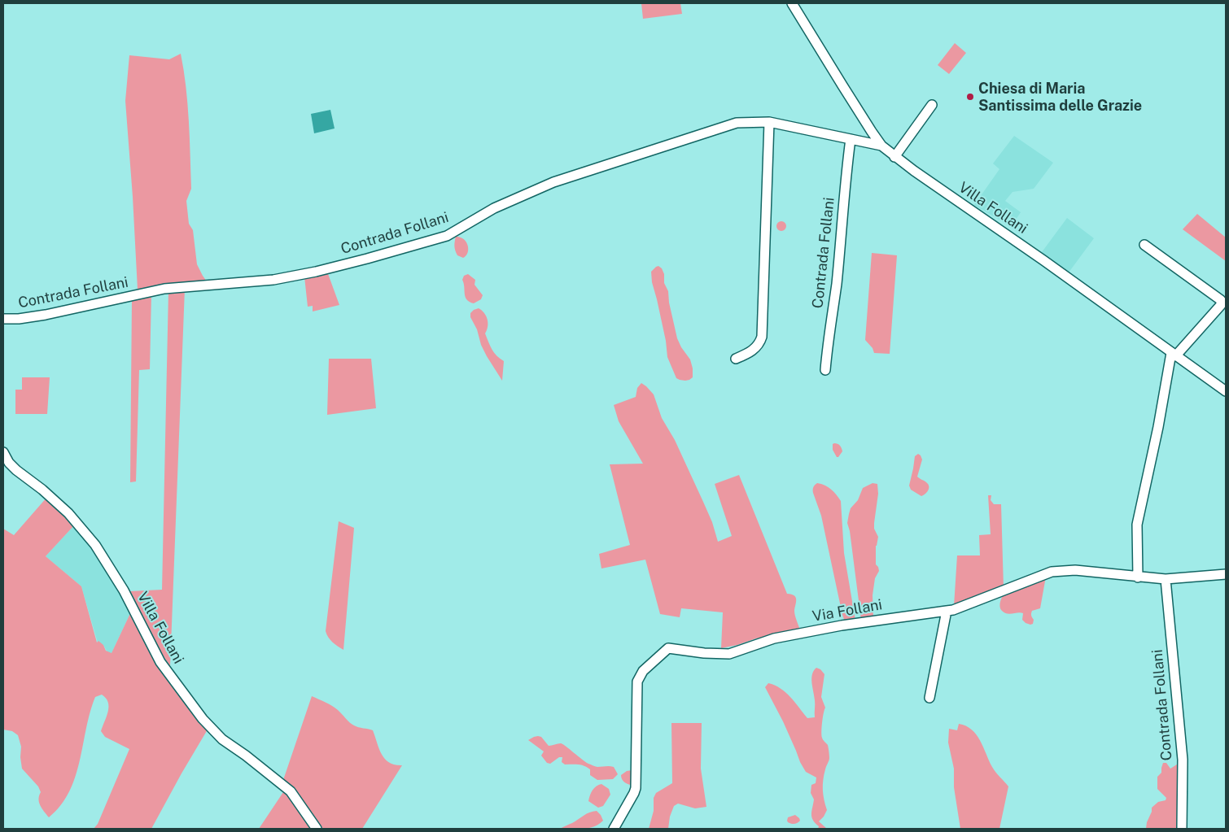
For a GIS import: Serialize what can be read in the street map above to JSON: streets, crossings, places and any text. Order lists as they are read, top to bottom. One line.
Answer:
{"streets":{"street":["Villa Follani","Contrada Follani","Via Follani"]},"crossings":[["Villa Follani","Contrada Follani"],["Contrada Follani","Via Follani"]],"places":["Chiesa di Maria Santissima delle Grazie"]}
